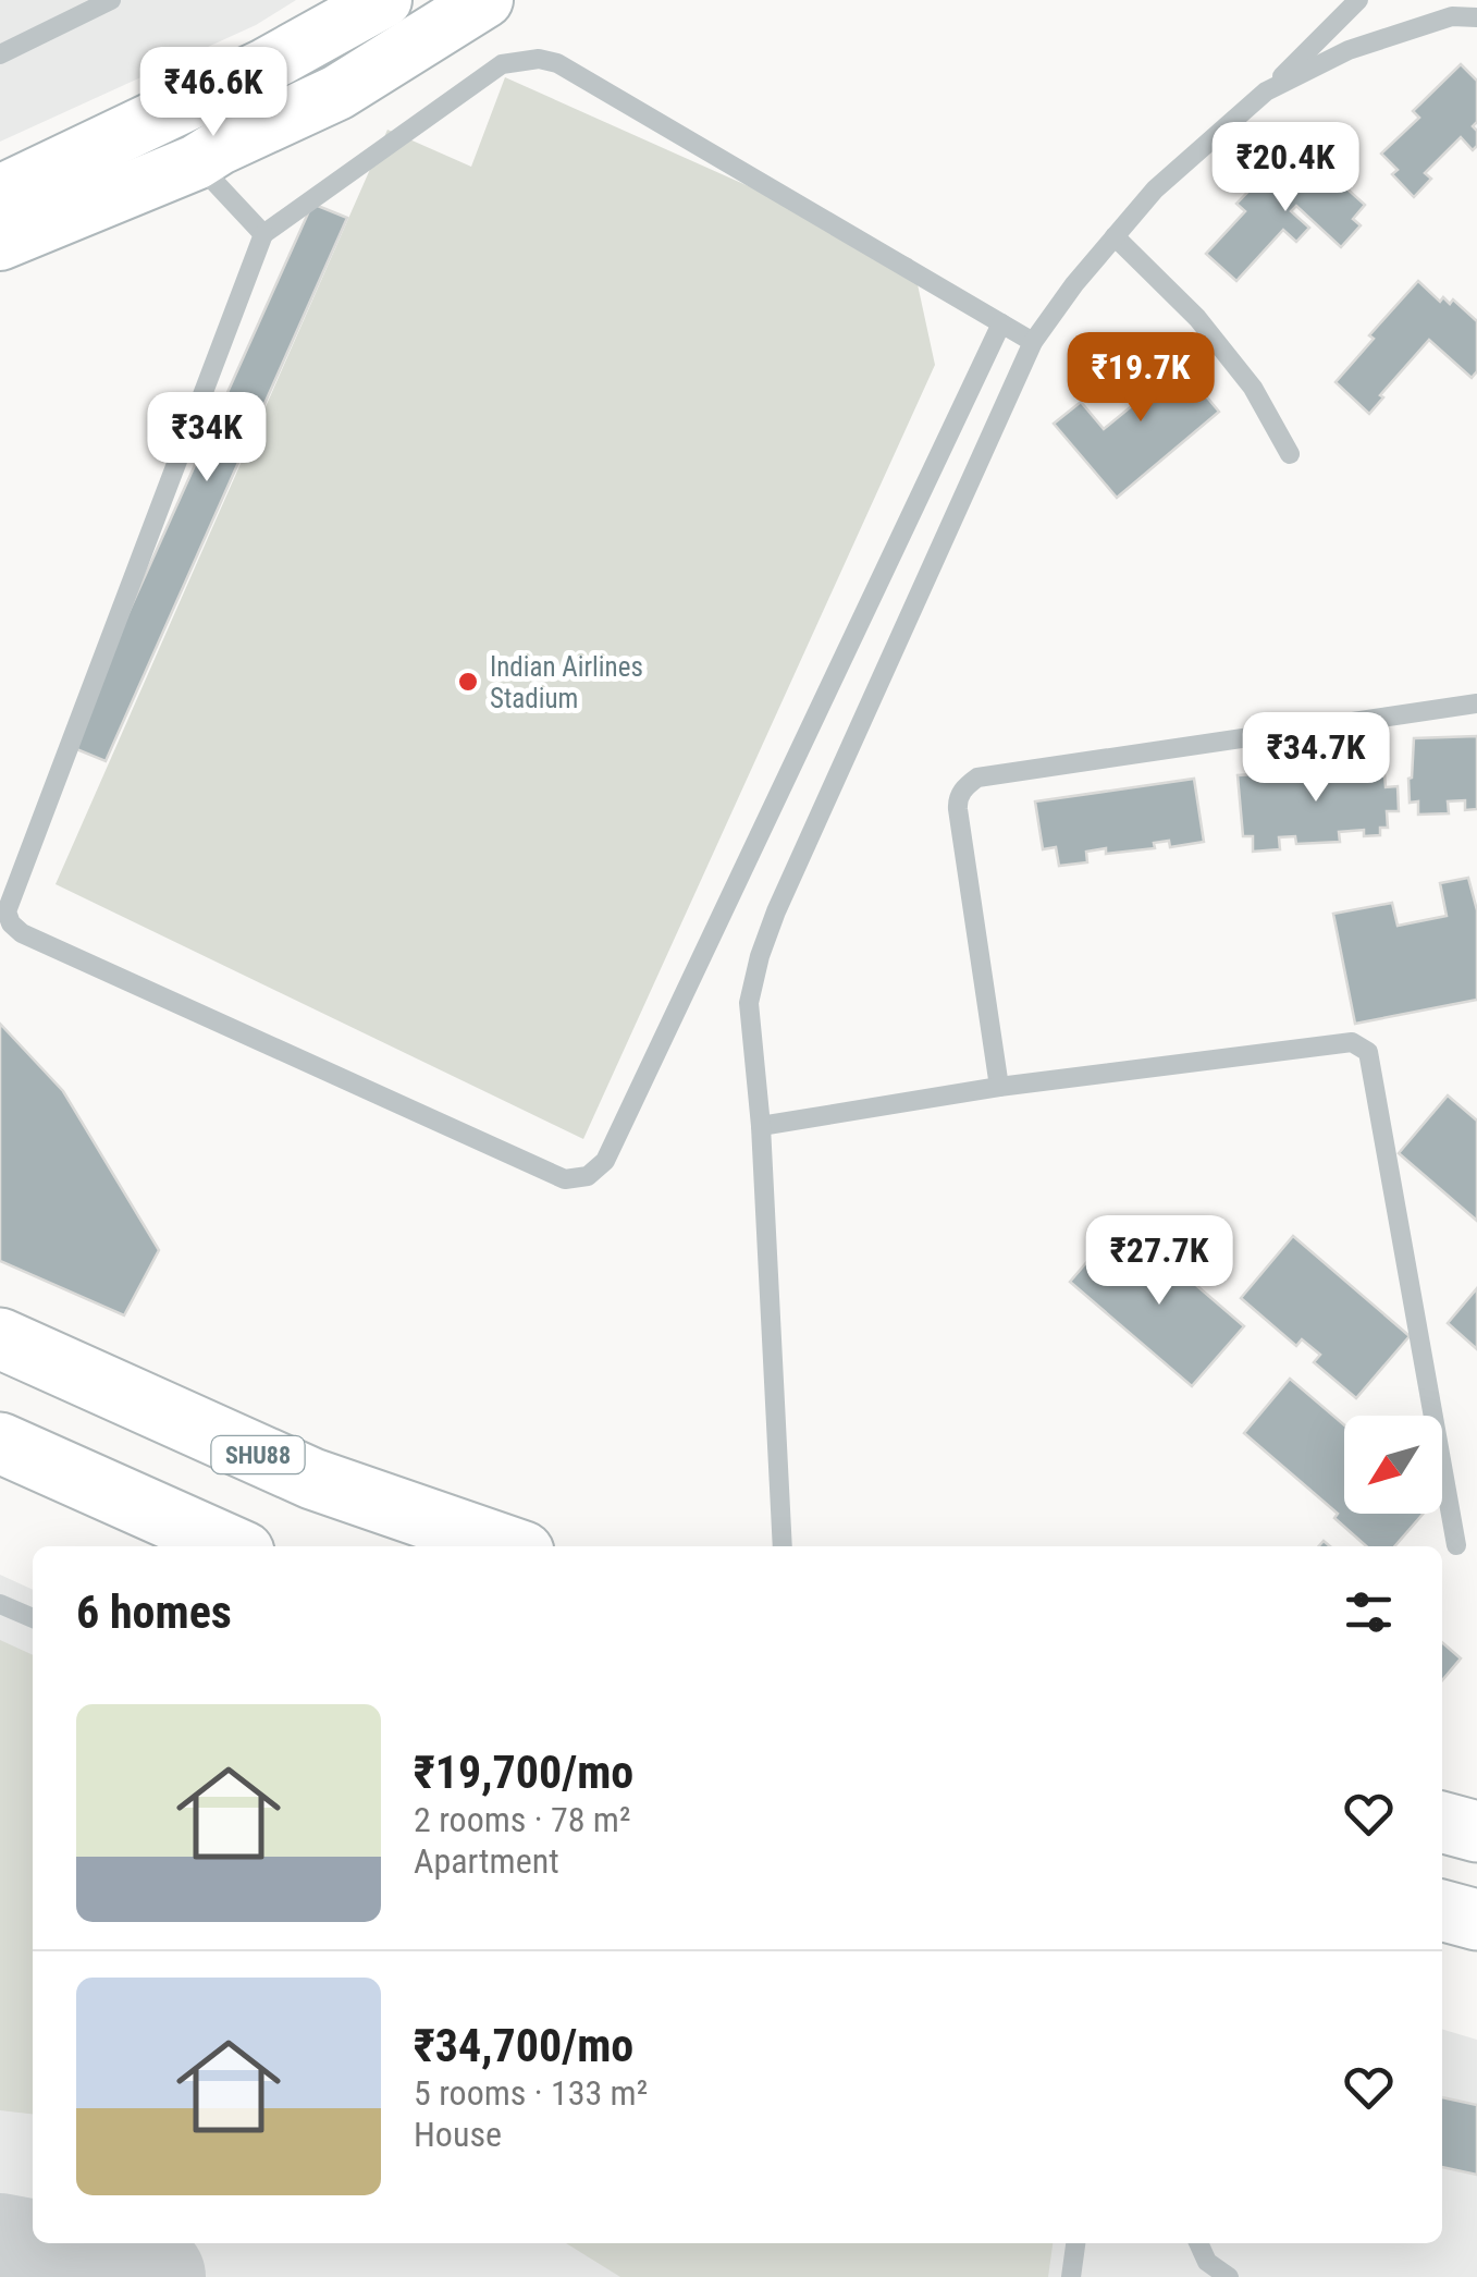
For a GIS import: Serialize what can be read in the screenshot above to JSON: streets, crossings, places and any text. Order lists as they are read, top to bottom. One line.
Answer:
{"streets":{"main road":["SHU88"]},"places":["Indian Airlines Stadium"],"north":"bottom left","page":{"price":["₹46.6K","₹20.4K","₹19.7K","₹34K","₹34.7K","₹27.7K"],"heading":"6 homes","list":[{"name":"₹19,700/mo","note":"2 rooms · 78 m² · Apartment"},{"name":"₹34,700/mo","note":"5 rooms · 133 m² · House"}]}}
